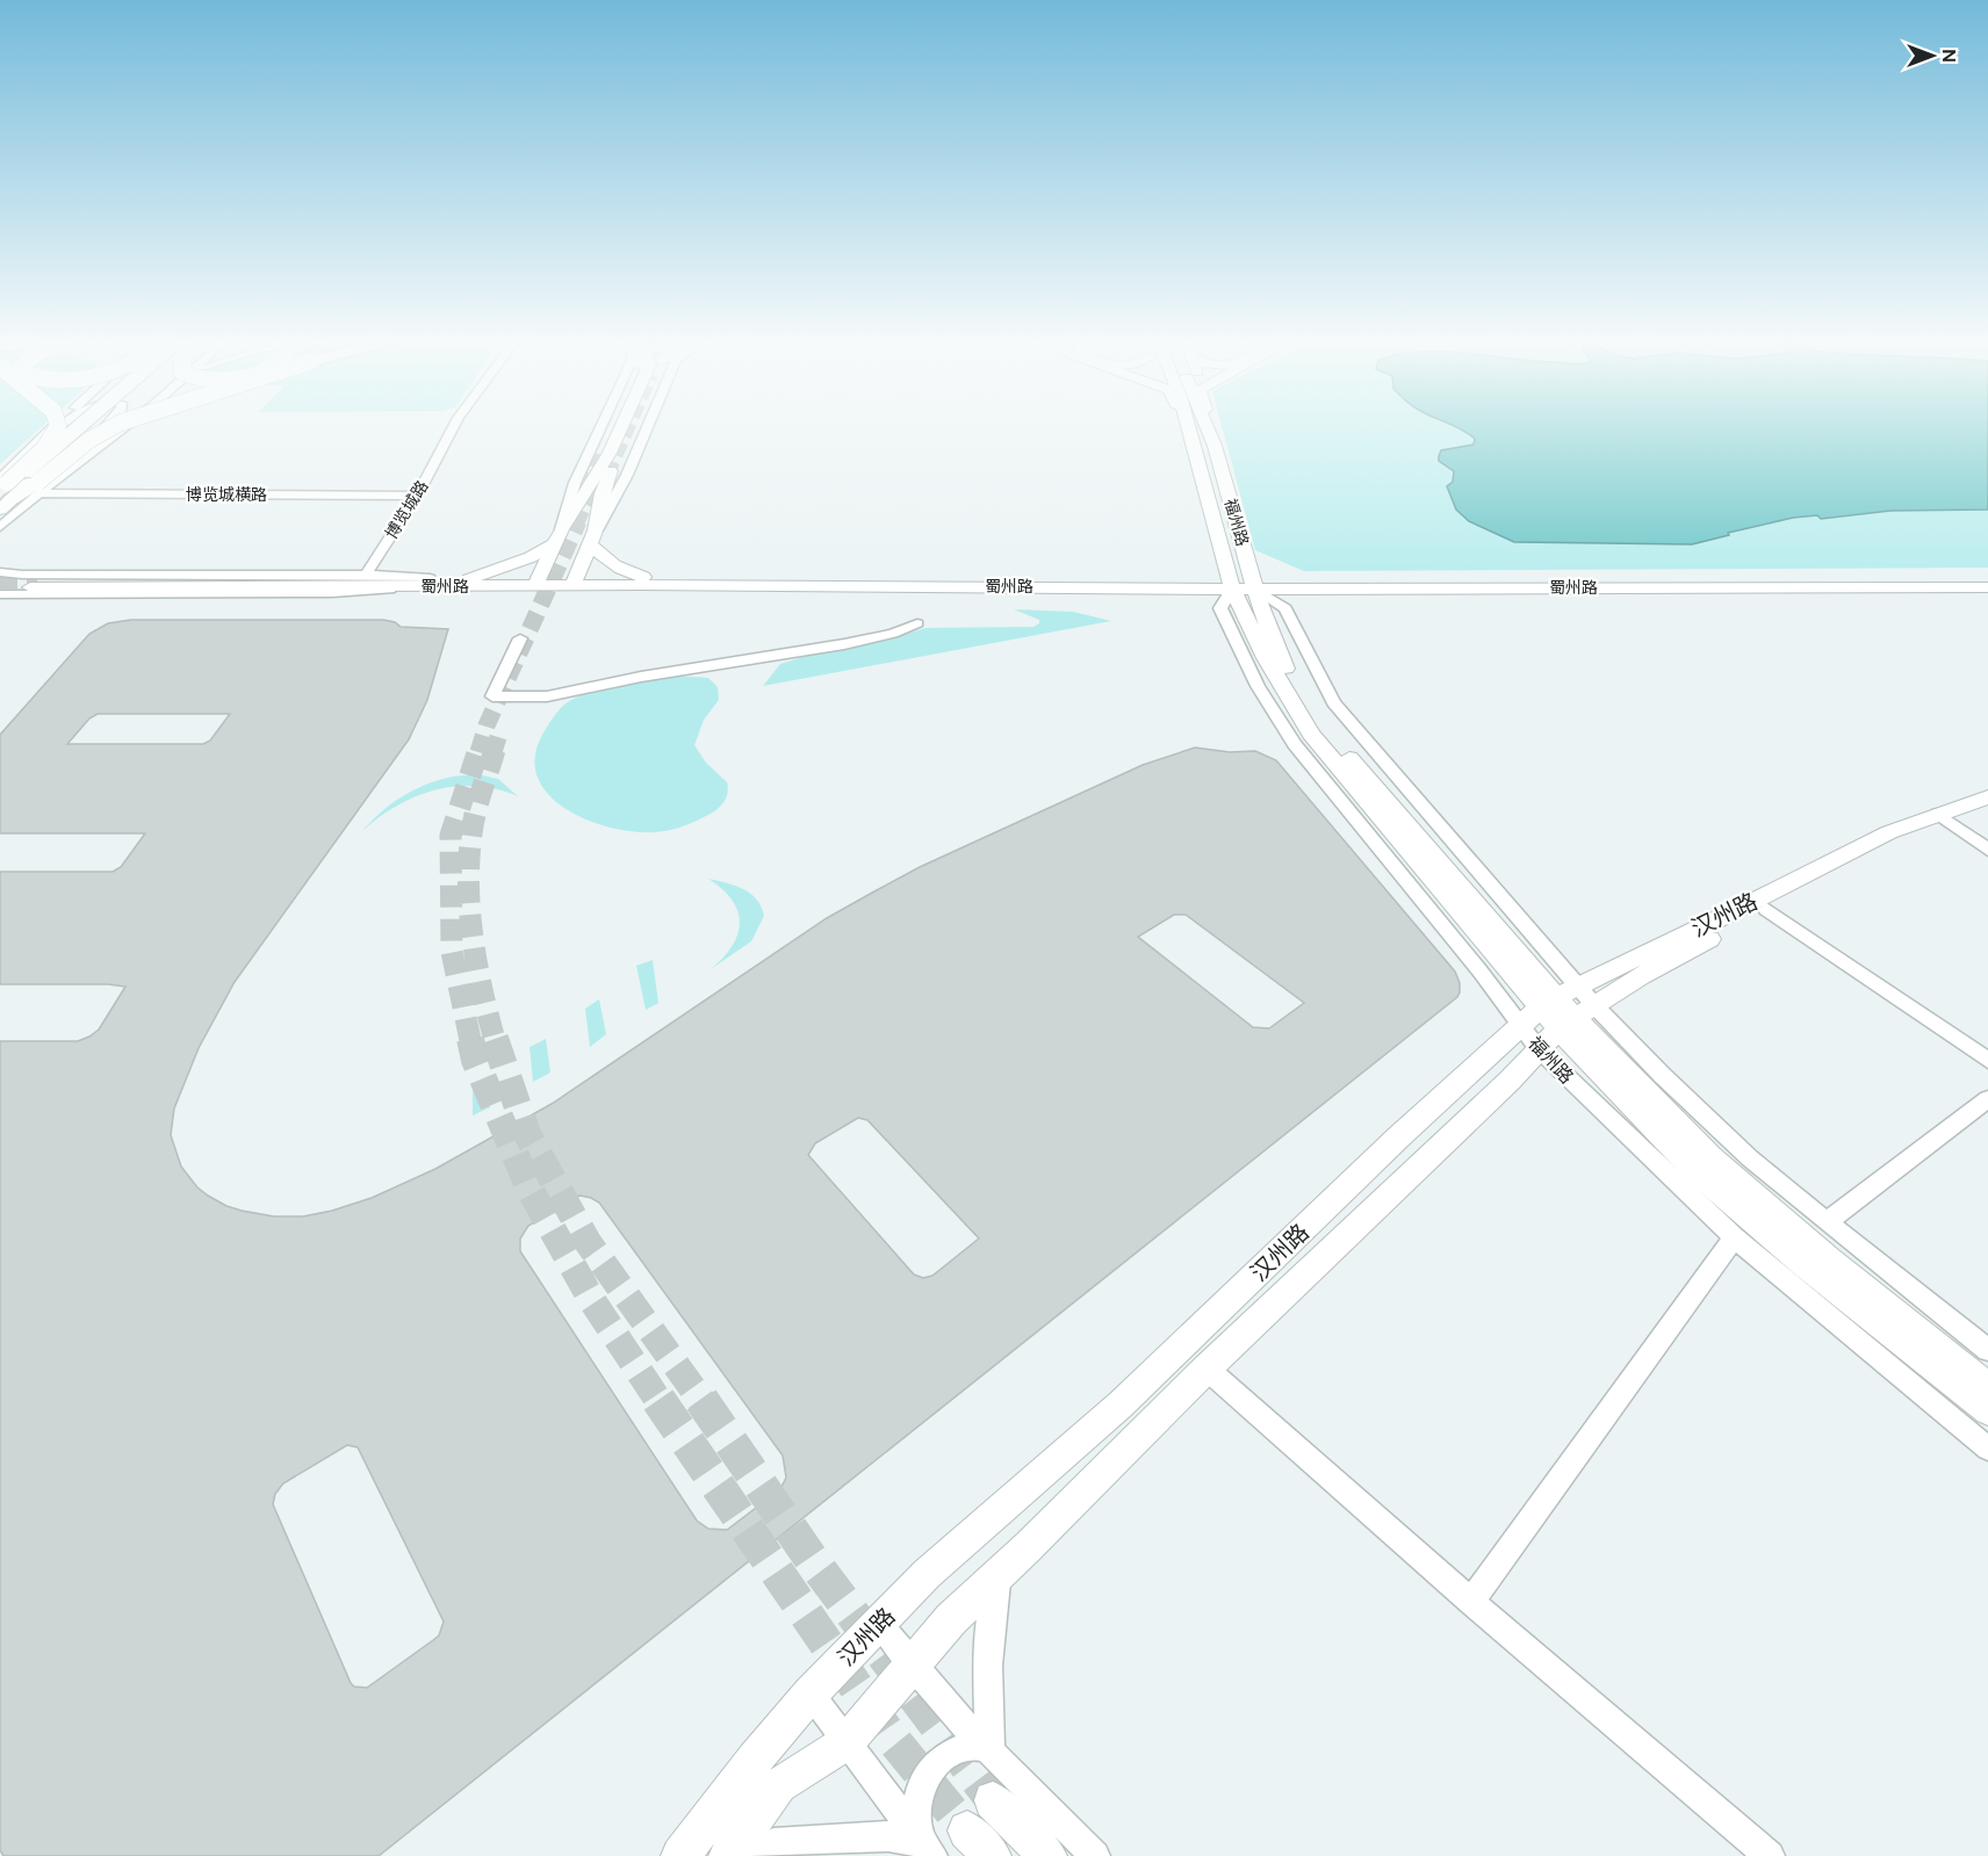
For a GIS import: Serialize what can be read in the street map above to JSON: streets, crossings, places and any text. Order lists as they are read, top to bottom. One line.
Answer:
{"streets":{"main road":["福州路","蜀州路","汉州路"],"street":["博览城横路","博览城路"]},"crossings":[["博览城横路","博览城路"],["福州路","蜀州路"],["福州路","汉州路"]],"north":"right"}
